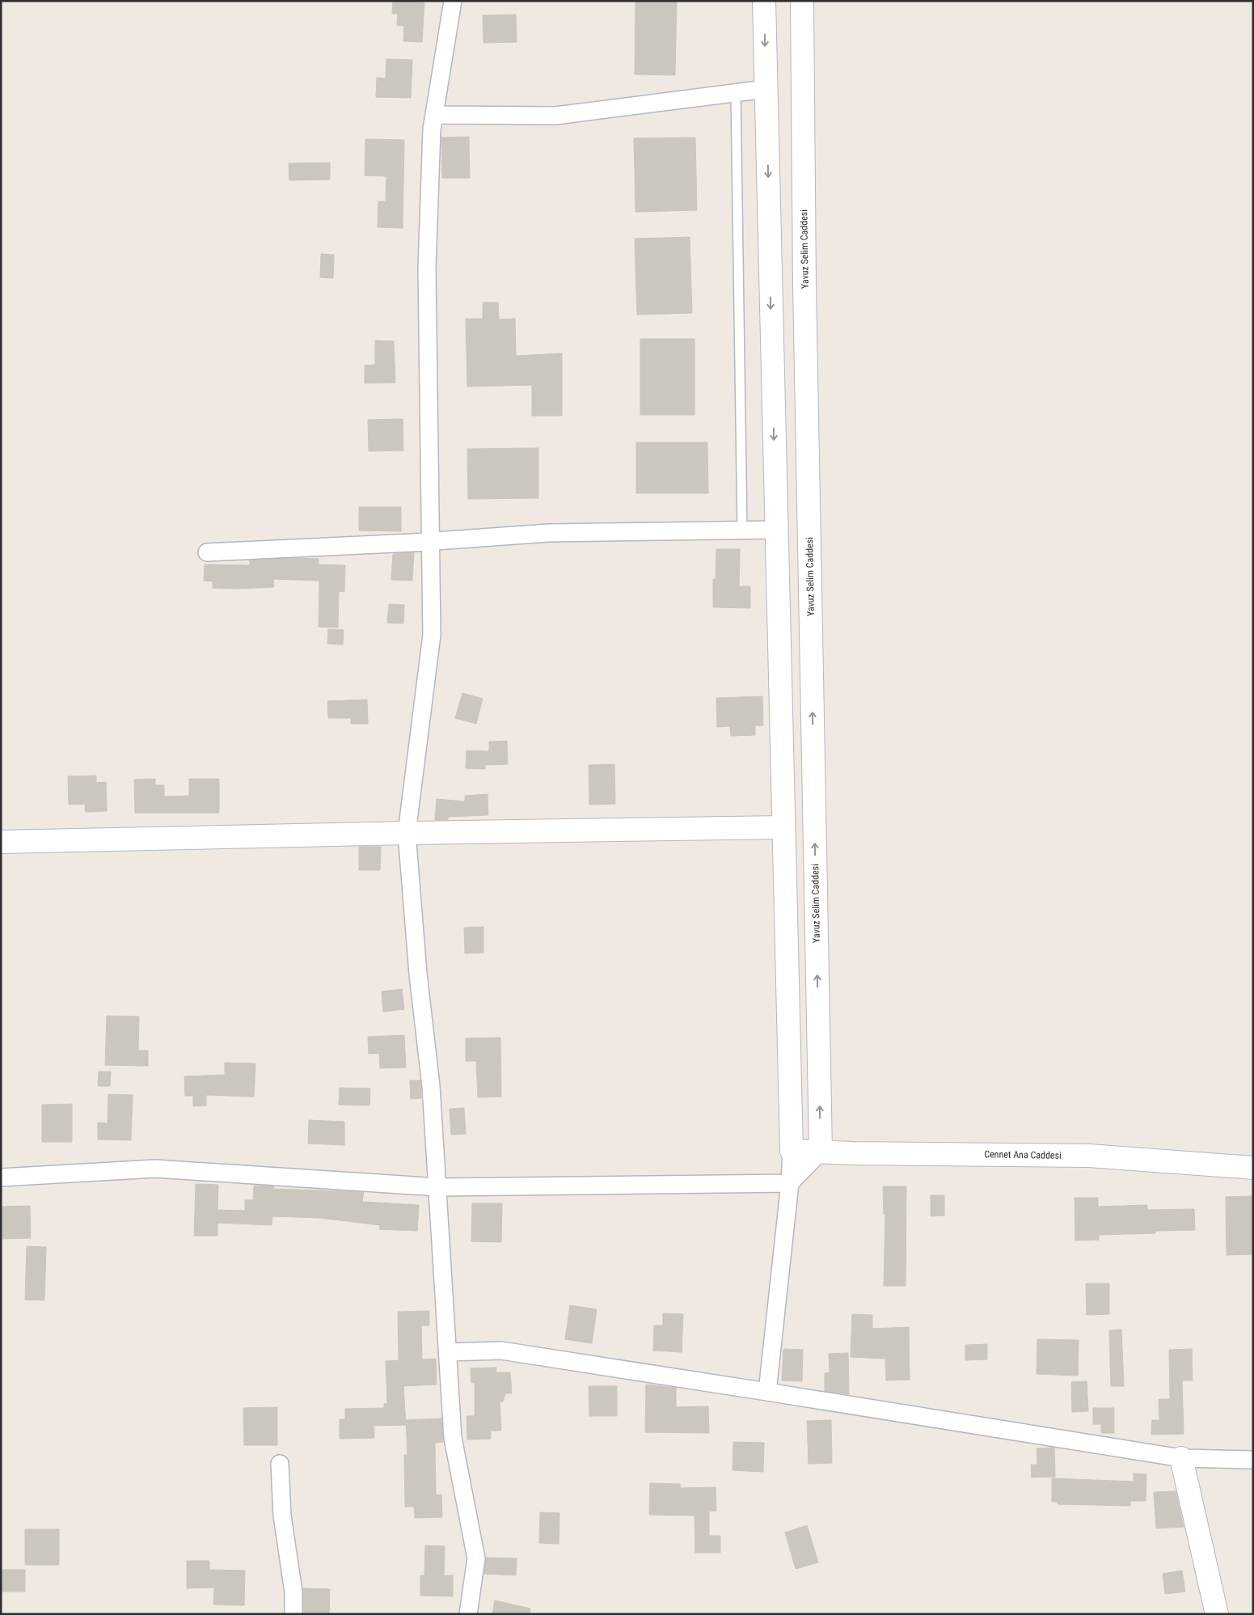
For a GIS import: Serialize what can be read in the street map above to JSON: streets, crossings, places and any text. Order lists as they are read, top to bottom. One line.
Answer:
{"streets":{"street":["Yavuz Selim Caddesi","Cennet Ana Caddesi"]},"crossings":[["Yavuz Selim Caddesi","Cennet Ana Caddesi"]]}
